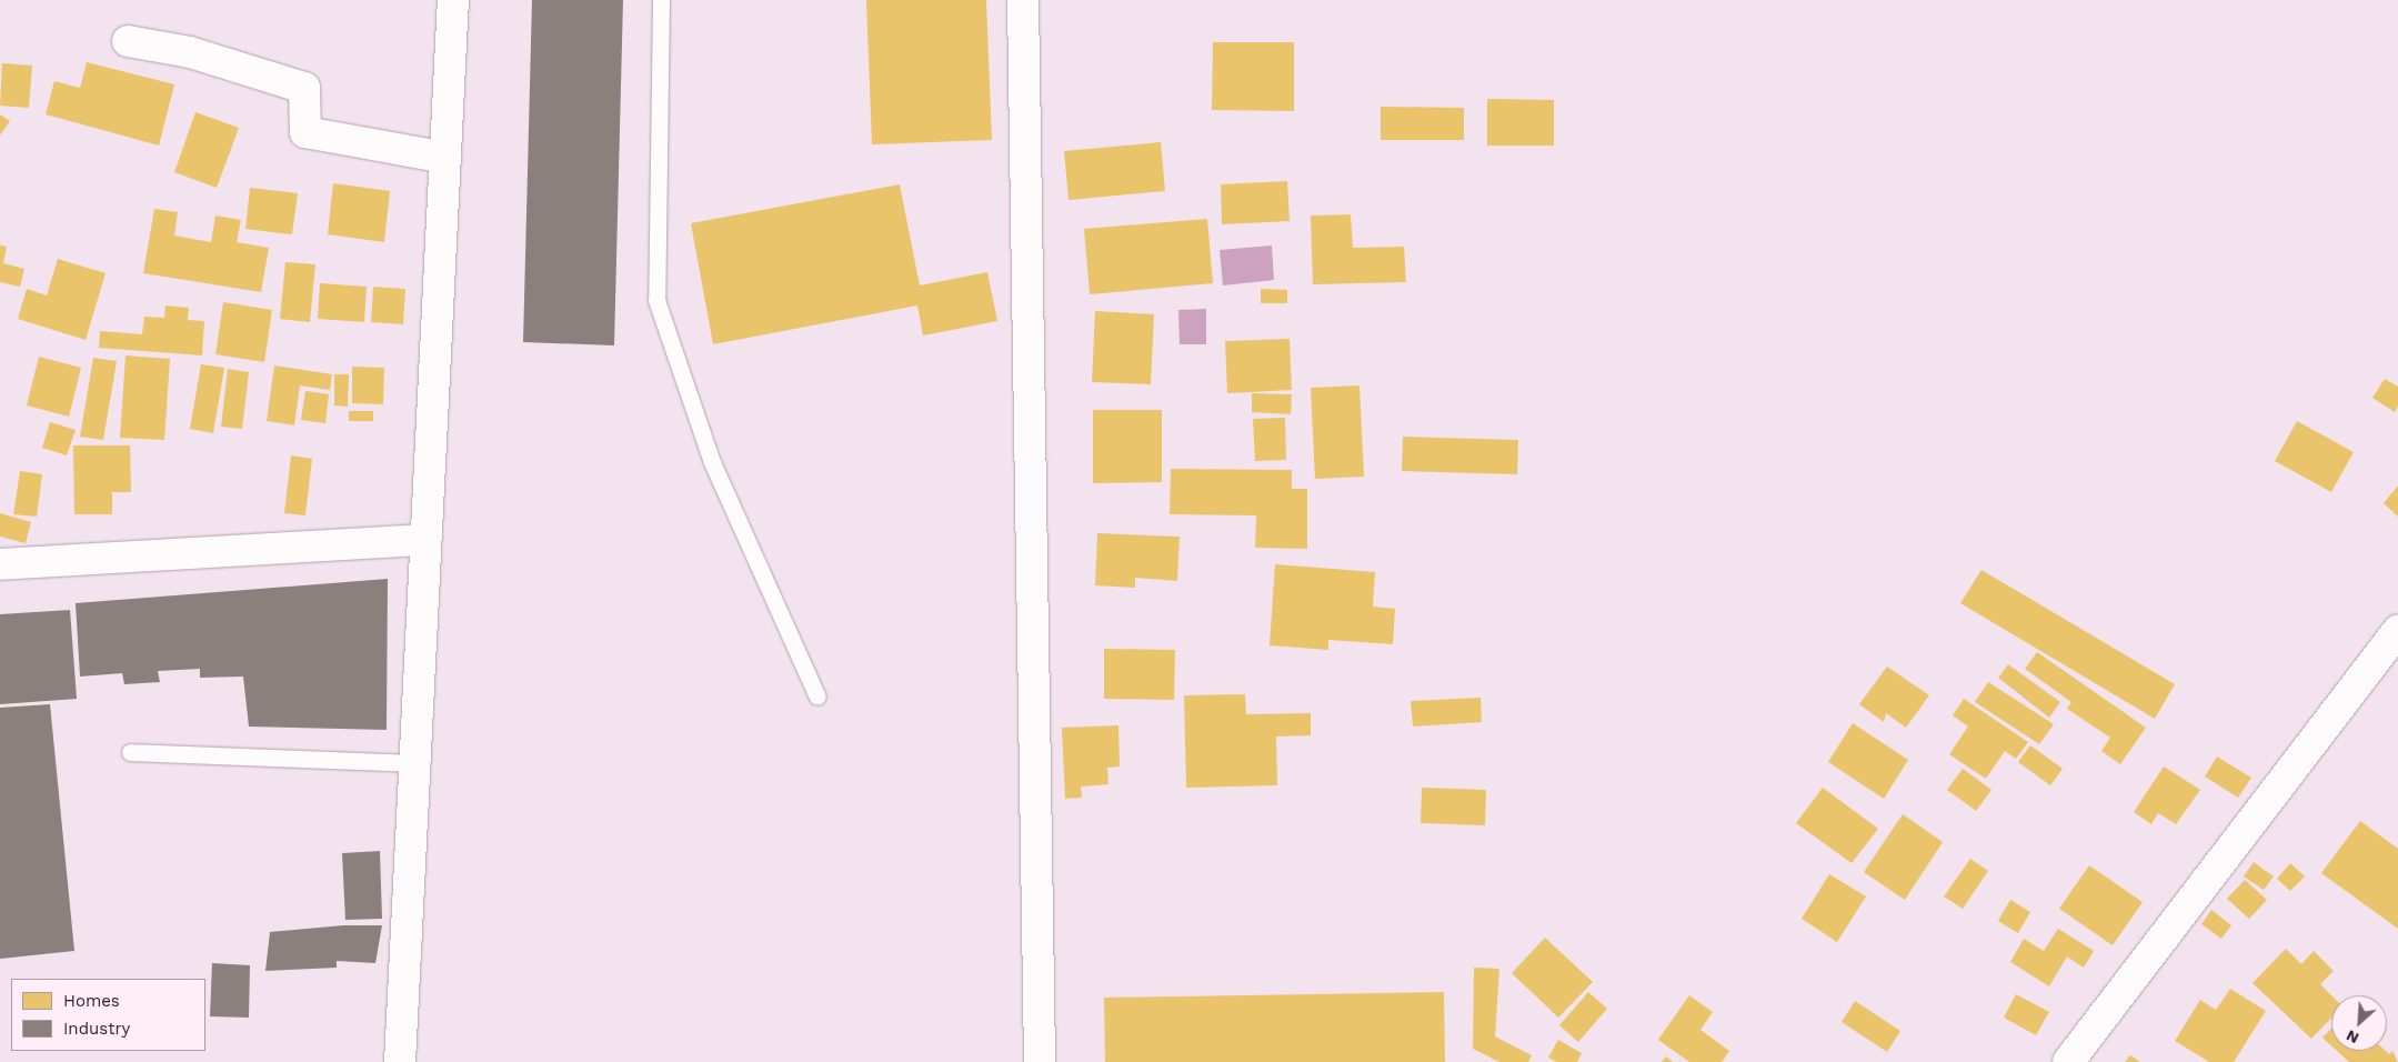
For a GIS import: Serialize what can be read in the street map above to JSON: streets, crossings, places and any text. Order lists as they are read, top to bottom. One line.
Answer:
{"legend":["Homes","Industry"],"north":"bottom left"}
